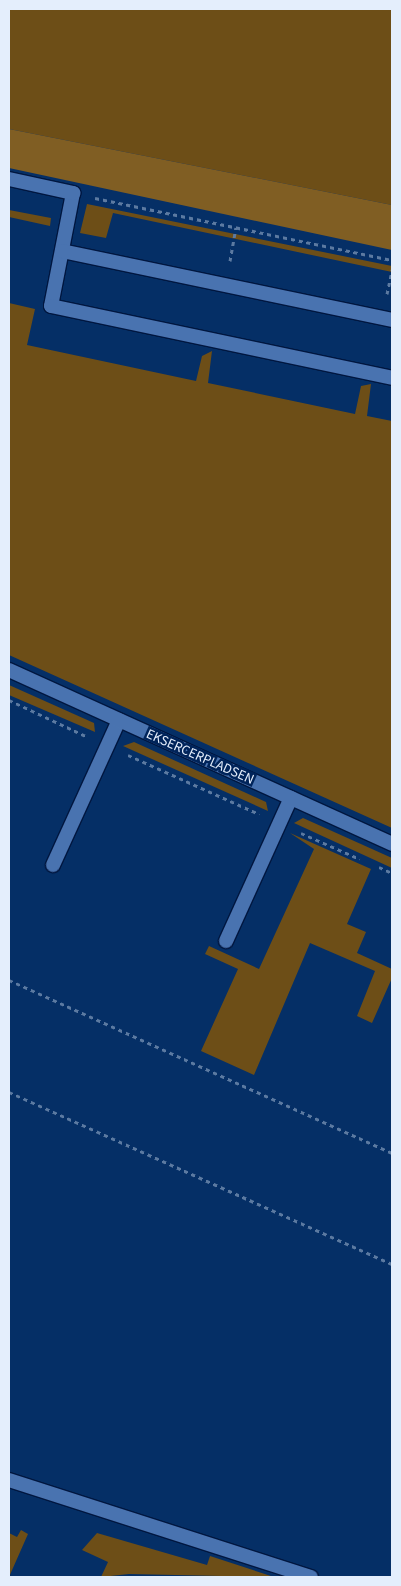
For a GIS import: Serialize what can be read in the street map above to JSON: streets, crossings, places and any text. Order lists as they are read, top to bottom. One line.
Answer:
{"streets":{"street":["EKSERCERPLADSEN"]}}
